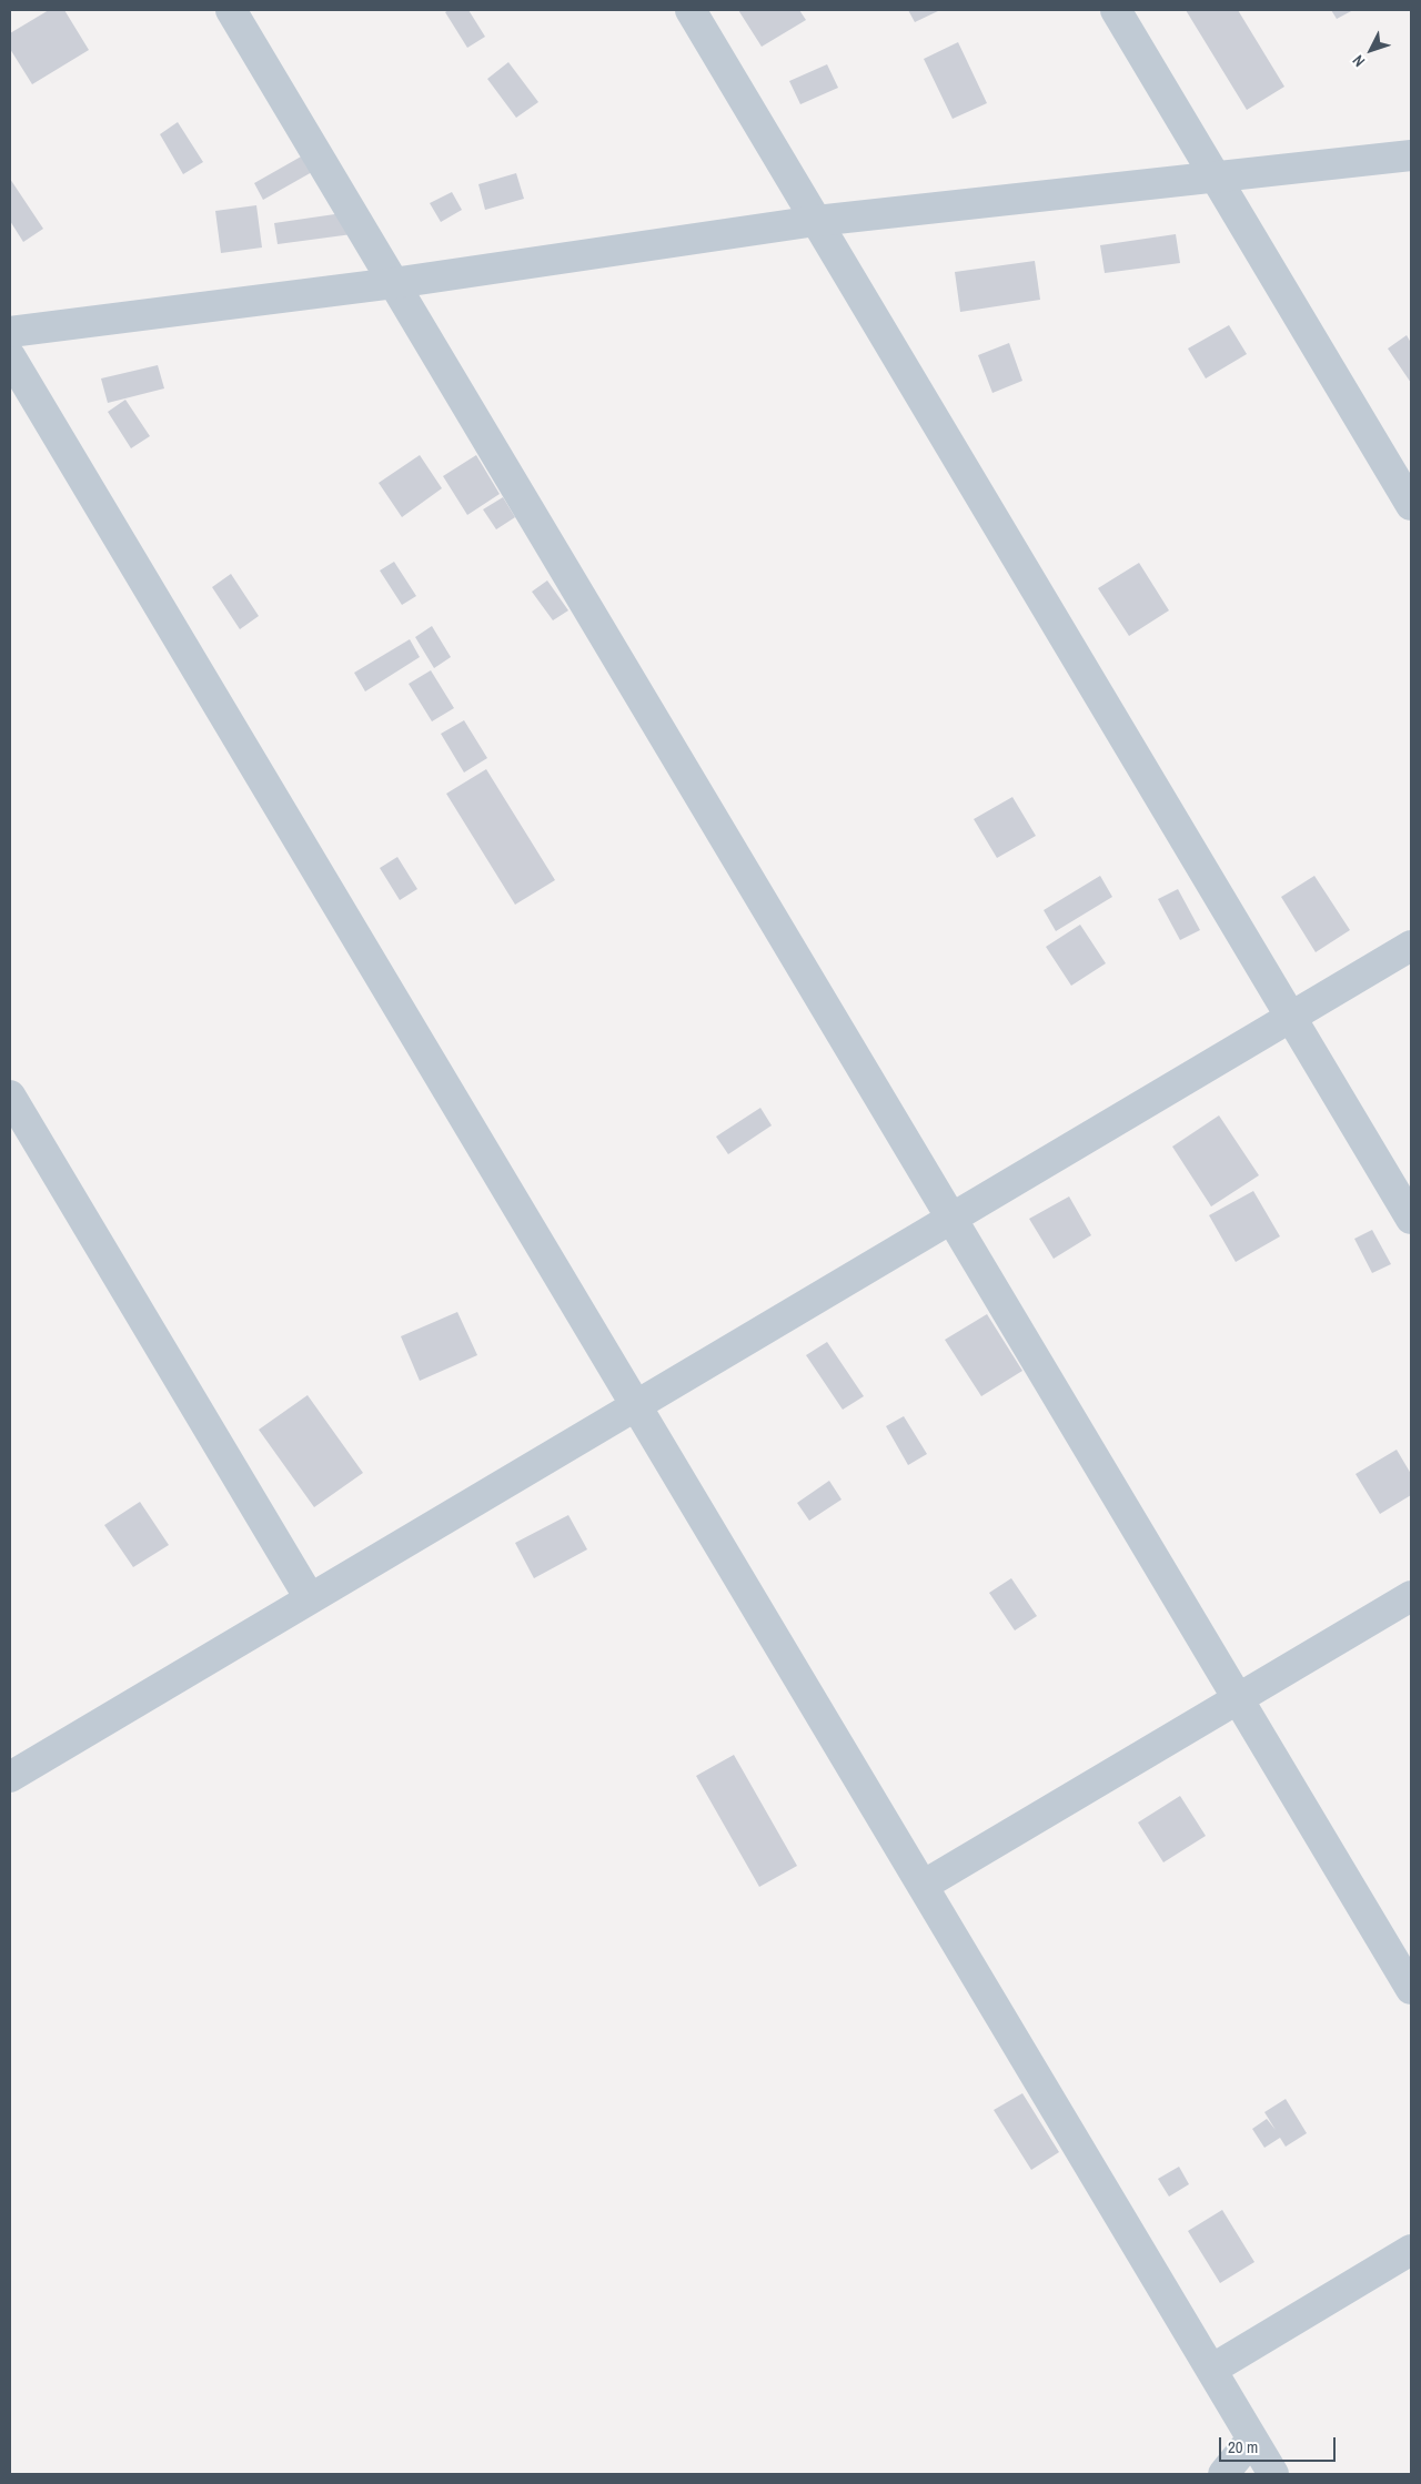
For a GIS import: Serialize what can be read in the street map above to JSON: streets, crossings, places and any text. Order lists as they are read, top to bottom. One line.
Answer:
{"scale_bar":"20 m","north":"bottom left"}
